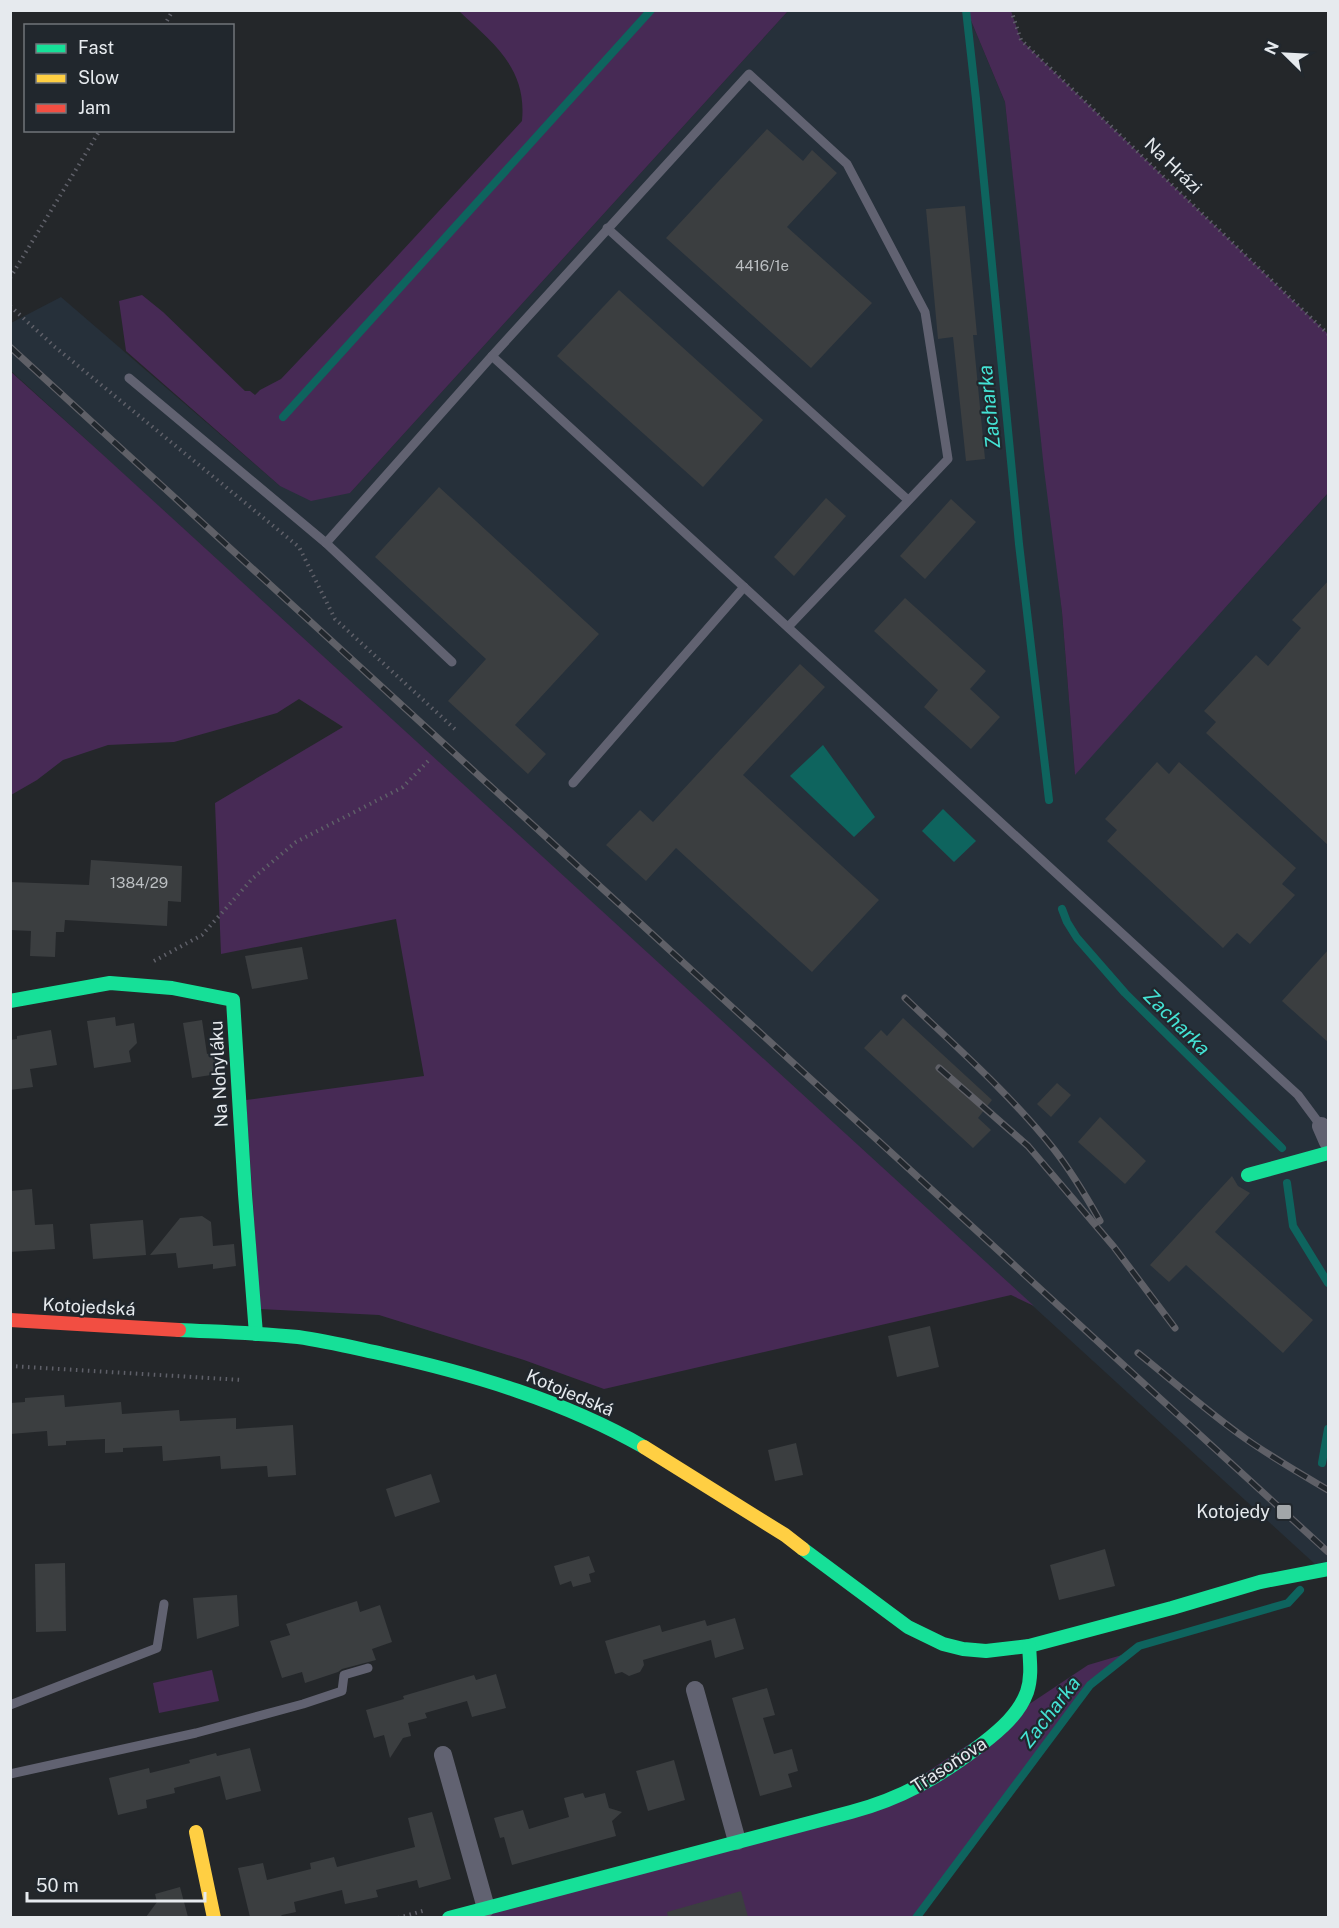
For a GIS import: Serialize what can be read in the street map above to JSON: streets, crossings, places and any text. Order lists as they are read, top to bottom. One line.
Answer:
{"streets":{"street":["Na Nohyláku","Kotojedská","Třasoňova"],"path":["Na Hrázi"]},"crossings":[["Na Nohyláku","Kotojedská"],["Kotojedská","Třasoňova"]],"water":["Zacharka"],"places":{"transit":["Kotojedy"]},"house_numbers":["4416/1e","1384/29"],"legend":["Fast","Slow","Jam"],"scale_bar":"50 m","north":"top left"}
